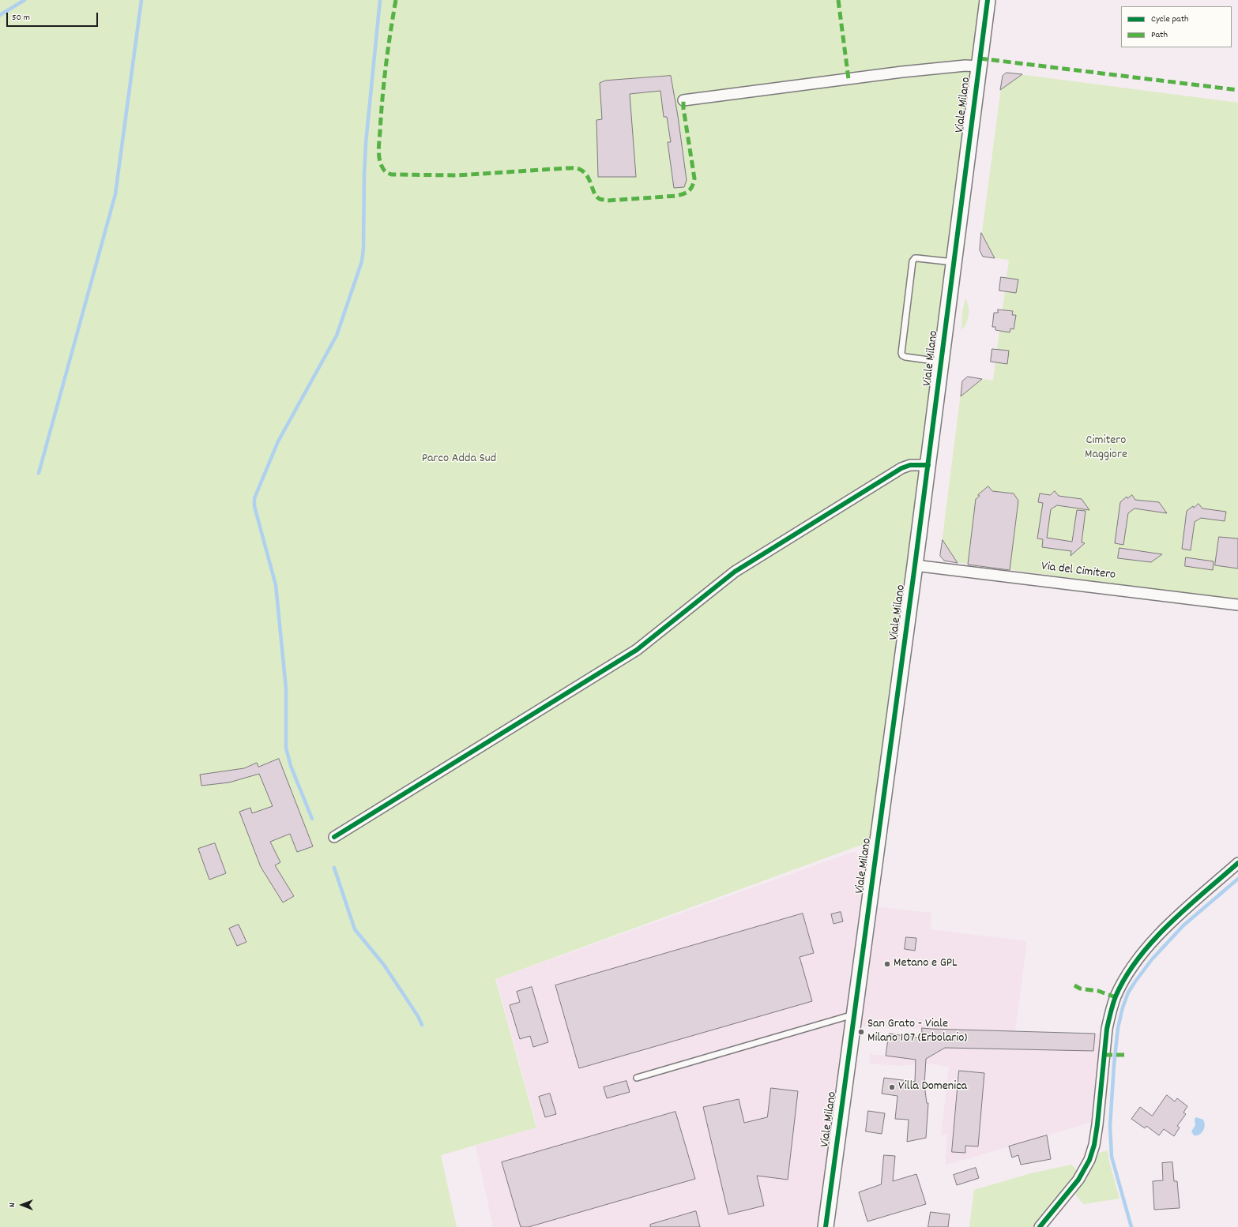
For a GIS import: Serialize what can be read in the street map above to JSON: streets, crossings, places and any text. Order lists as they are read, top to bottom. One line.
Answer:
{"streets":{"street":["Viale Milano","Via del Cimitero"]},"crossings":[["Viale Milano","Via del Cimitero"]],"parks":["Cimitero Maggiore","Parco Adda Sud"],"places":["Metano e GPL","San Grato - Viale Milano 107 (Erbolario)","Villa Domenica"],"legend":["Cycle path","Path"],"scale_bar":"50 m","north":"left"}
